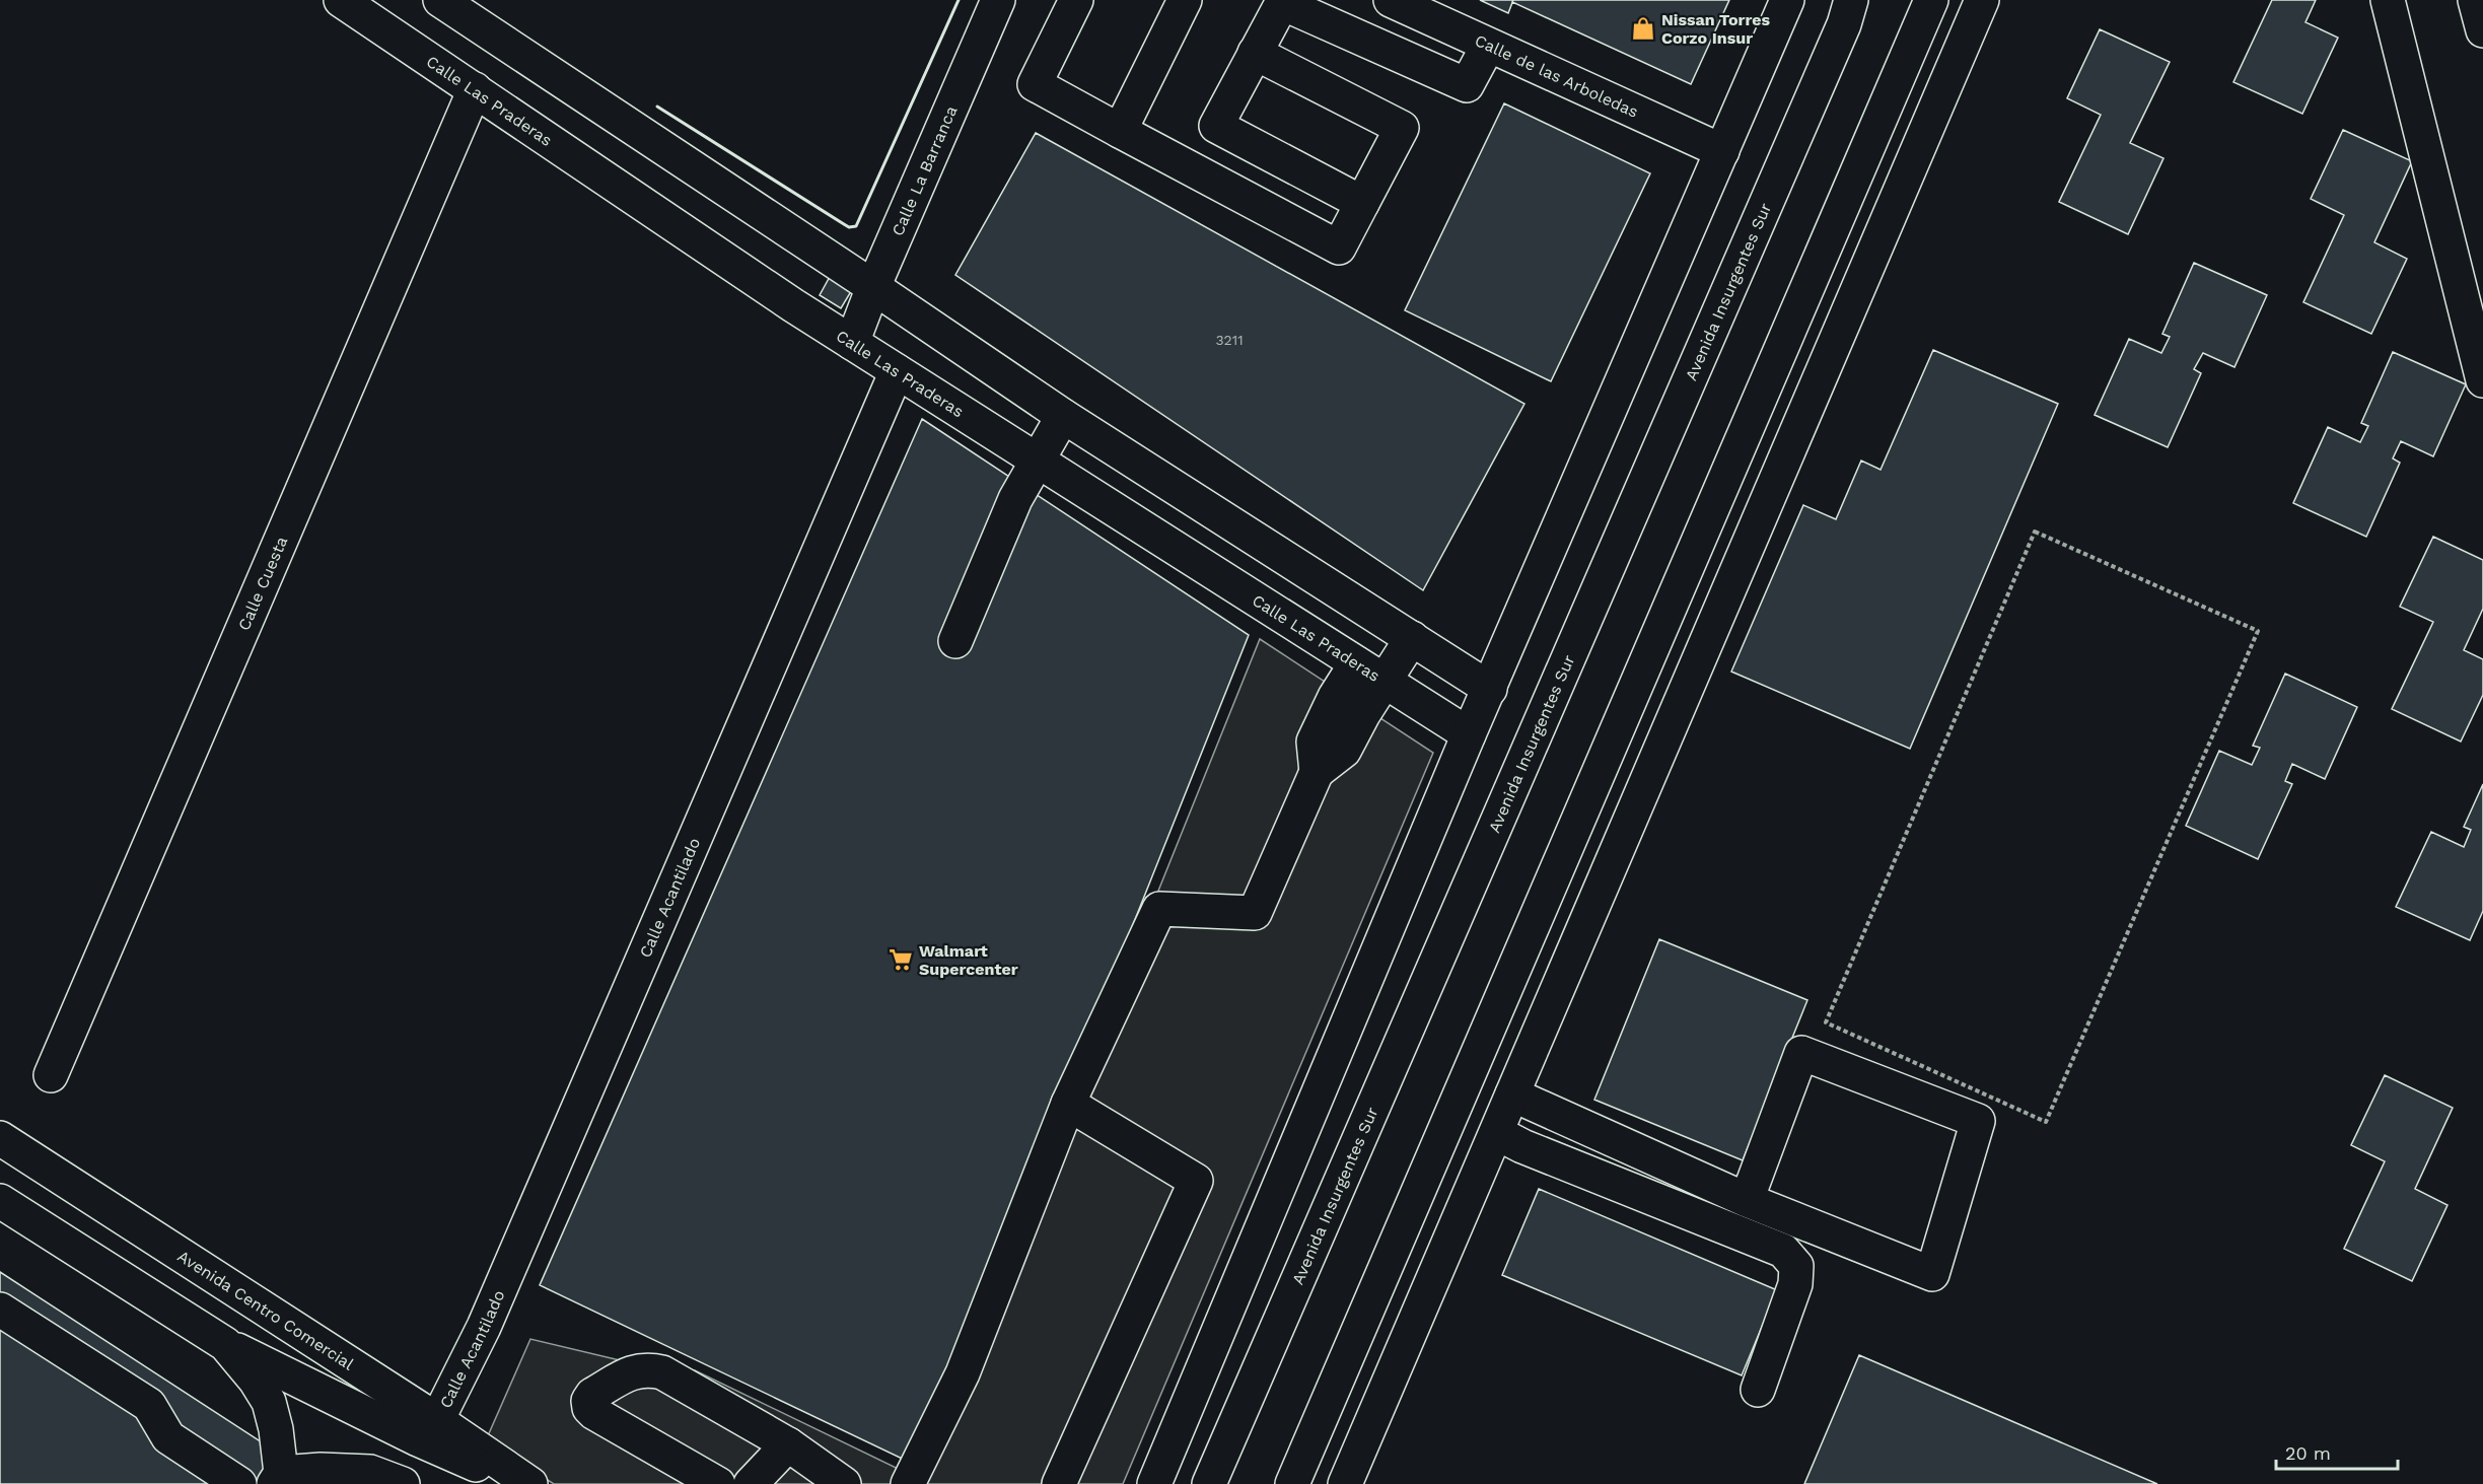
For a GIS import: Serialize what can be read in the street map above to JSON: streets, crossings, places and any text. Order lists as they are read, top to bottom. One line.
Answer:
{"streets":{"main road":["Calle de las Arboledas","Calle Las Praderas","Calle La Barranca","Avenida Insurgentes Sur","Calle Cuesta","Calle Acantilado","Avenida Centro Comercial"]},"crossings":[["Calle Las Praderas","Calle La Barranca"],["Calle Las Praderas","Calle Cuesta"],["Calle Las Praderas","Calle Acantilado"],["Calle Acantilado","Avenida Centro Comercial"]],"places":{"shop":["Nissan Torres Corzo Insur"],"supermarket":["Walmart Supercenter"]},"house_numbers":["3211"],"scale_bar":"20 m"}
